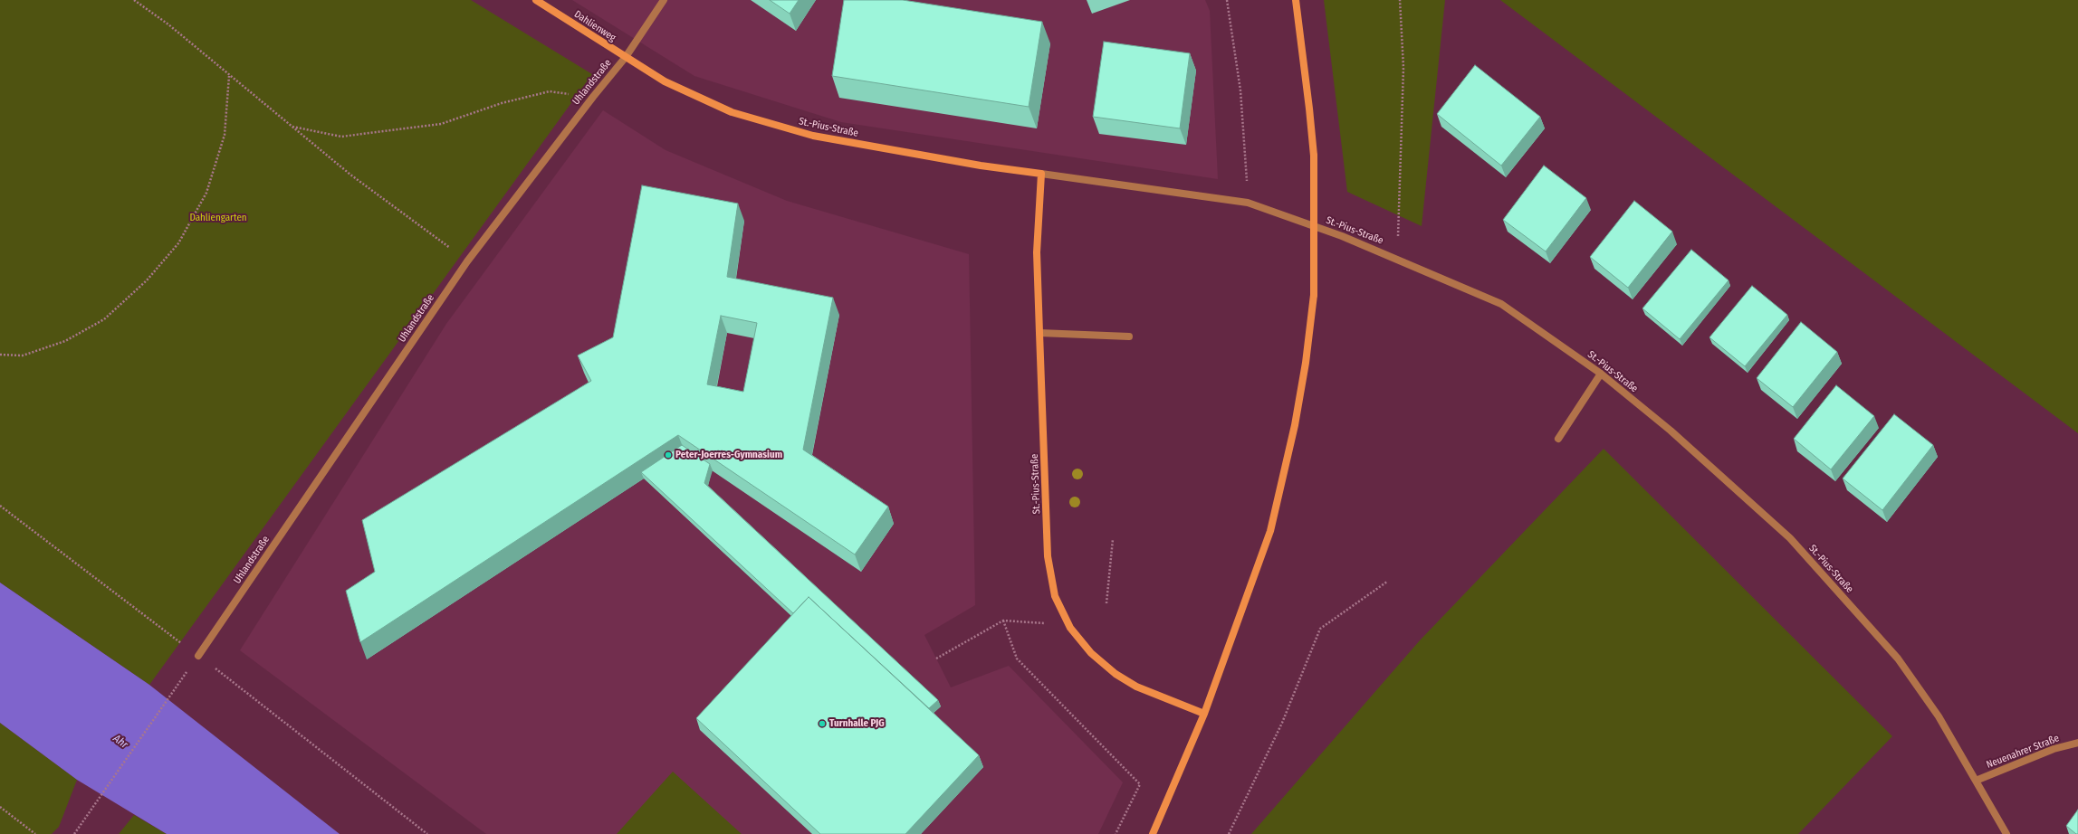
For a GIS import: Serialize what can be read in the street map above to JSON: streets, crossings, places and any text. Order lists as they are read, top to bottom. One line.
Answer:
{"streets":{"street":["Dahlienweg","Uhlandstraße","St.-Pius-Straße","Neuenahrer Straße"]},"crossings":[["Dahlienweg","Uhlandstraße"],["Dahlienweg","St.-Pius-Straße"],["Uhlandstraße","St.-Pius-Straße"],["St.-Pius-Straße","Neuenahrer Straße"]],"water":["Ahr"],"parks":["Dahliengarten"],"places":["Peter-Joerres-Gymnasium","Turnhalle PJG"]}
